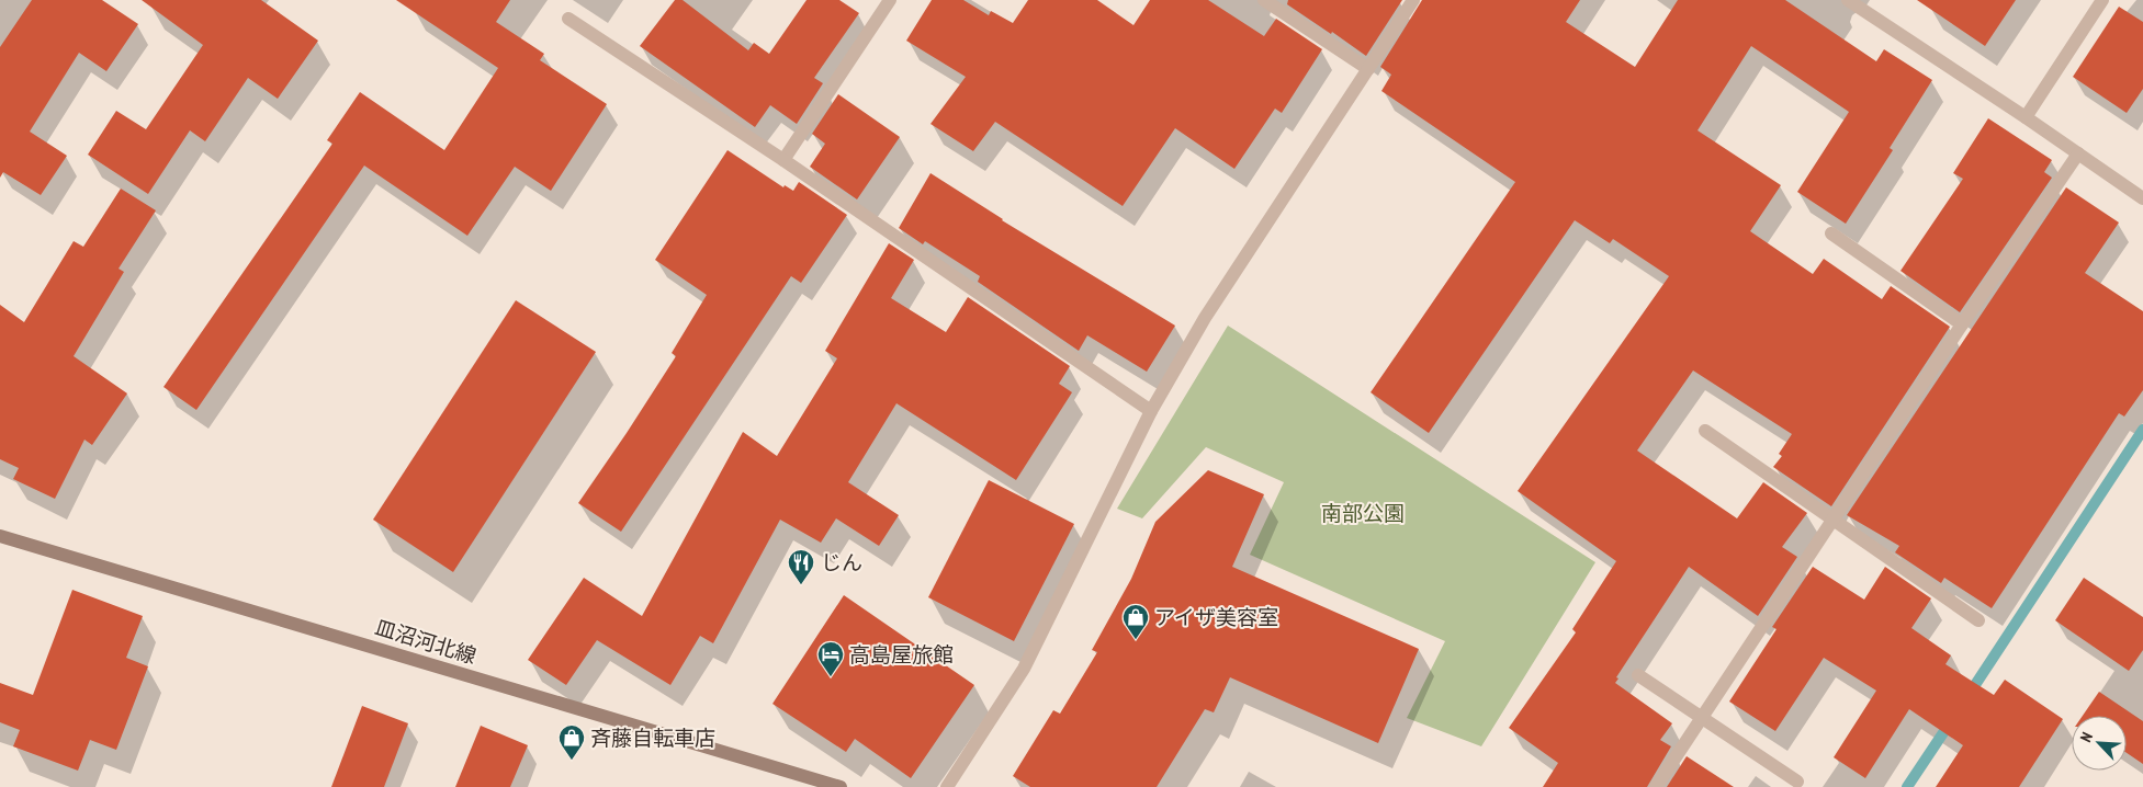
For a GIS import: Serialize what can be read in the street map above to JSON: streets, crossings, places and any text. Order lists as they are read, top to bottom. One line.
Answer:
{"streets":{"main road":["皿沼河北線"]},"parks":["南部公園"],"places":{"restaurant":["じん"],"shop":["アイザ美容室","斉藤自転車店"],"hotel":["高島屋旅館"]},"north":"top left"}
